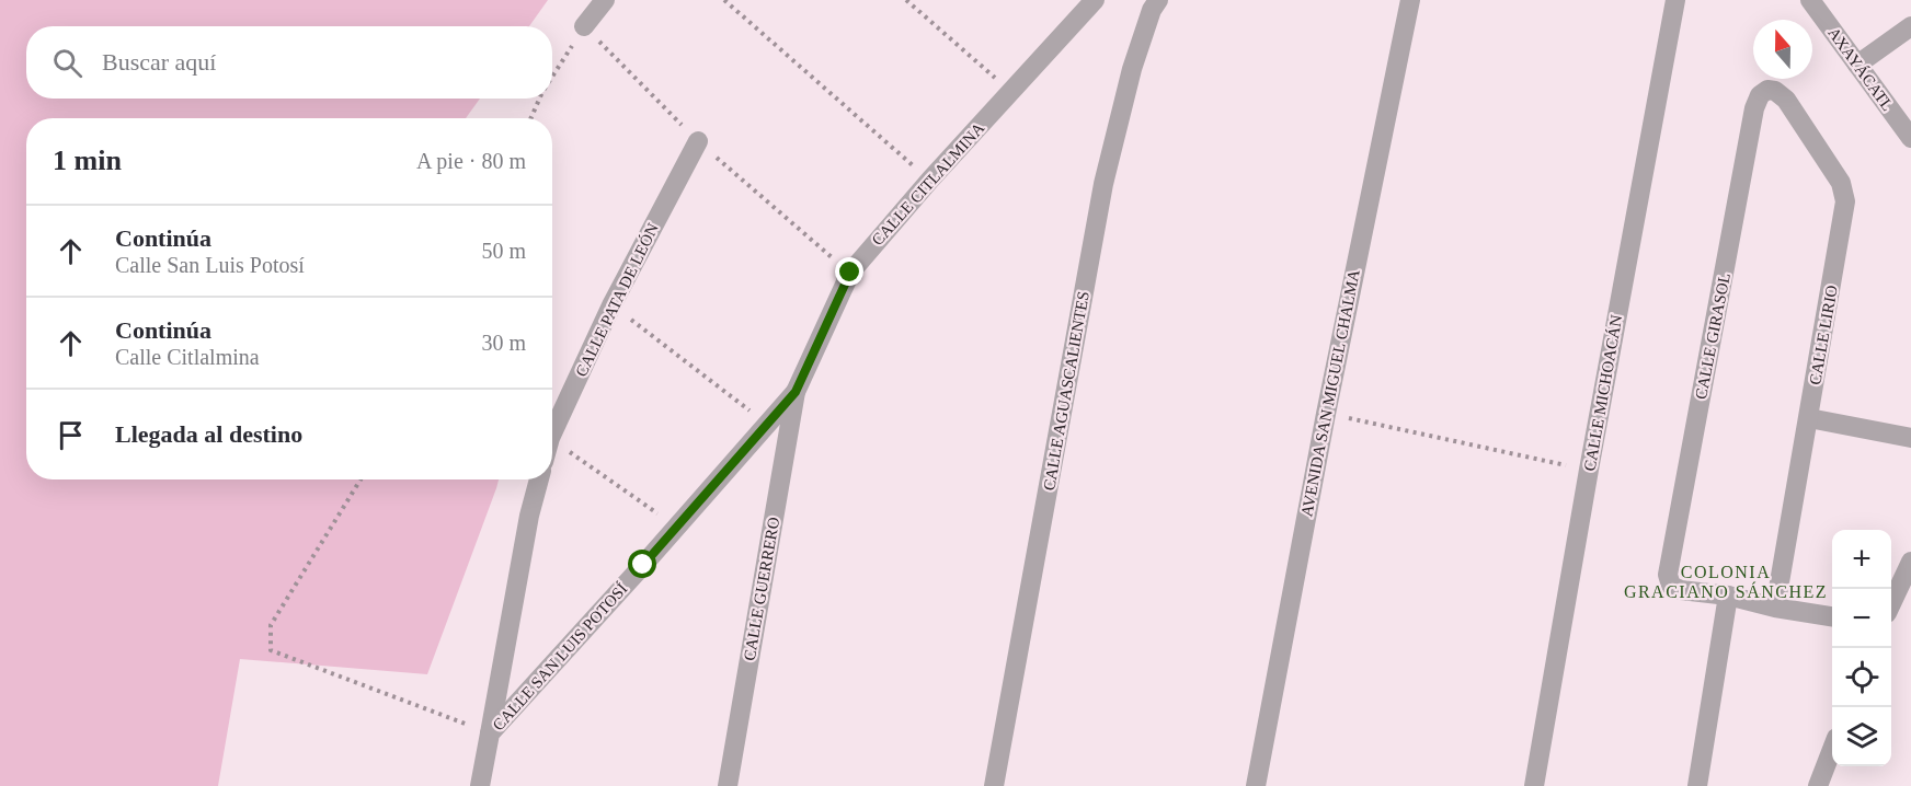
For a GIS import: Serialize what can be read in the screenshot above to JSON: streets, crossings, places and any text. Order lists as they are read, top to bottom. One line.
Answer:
{"streets":{"street":["AXAYÁCATL","CALLE CITLALMINA","CALLE PATA DE LEÓN","CALLE LIRIO","CALLE GIRASOL","CALLE AGUASCALIENTES","AVENIDA SAN MIGUEL CHALMA","CALLE MICHOACÁN","CALLE GUERRERO","CALLE SAN LUIS POTOSÍ"]},"crossings":[["CALLE CITLALMINA","CALLE GUERRERO"],["CALLE CITLALMINA","CALLE SAN LUIS POTOSÍ"],["CALLE LIRIO","CALLE GIRASOL"],["CALLE GUERRERO","CALLE SAN LUIS POTOSÍ"]],"districts":["COLONIA GRACIANO SÁNCHEZ"],"north":"top","page":{"search":"Buscar aquí","heading":["1 min","A pie · 80 m"],"list":[["Continúa","Calle San Luis Potosí","50 m"],["Continúa","Calle Citlalmina","30 m"],"Llegada al destino"],"map_buttons":["+","−"]}}
